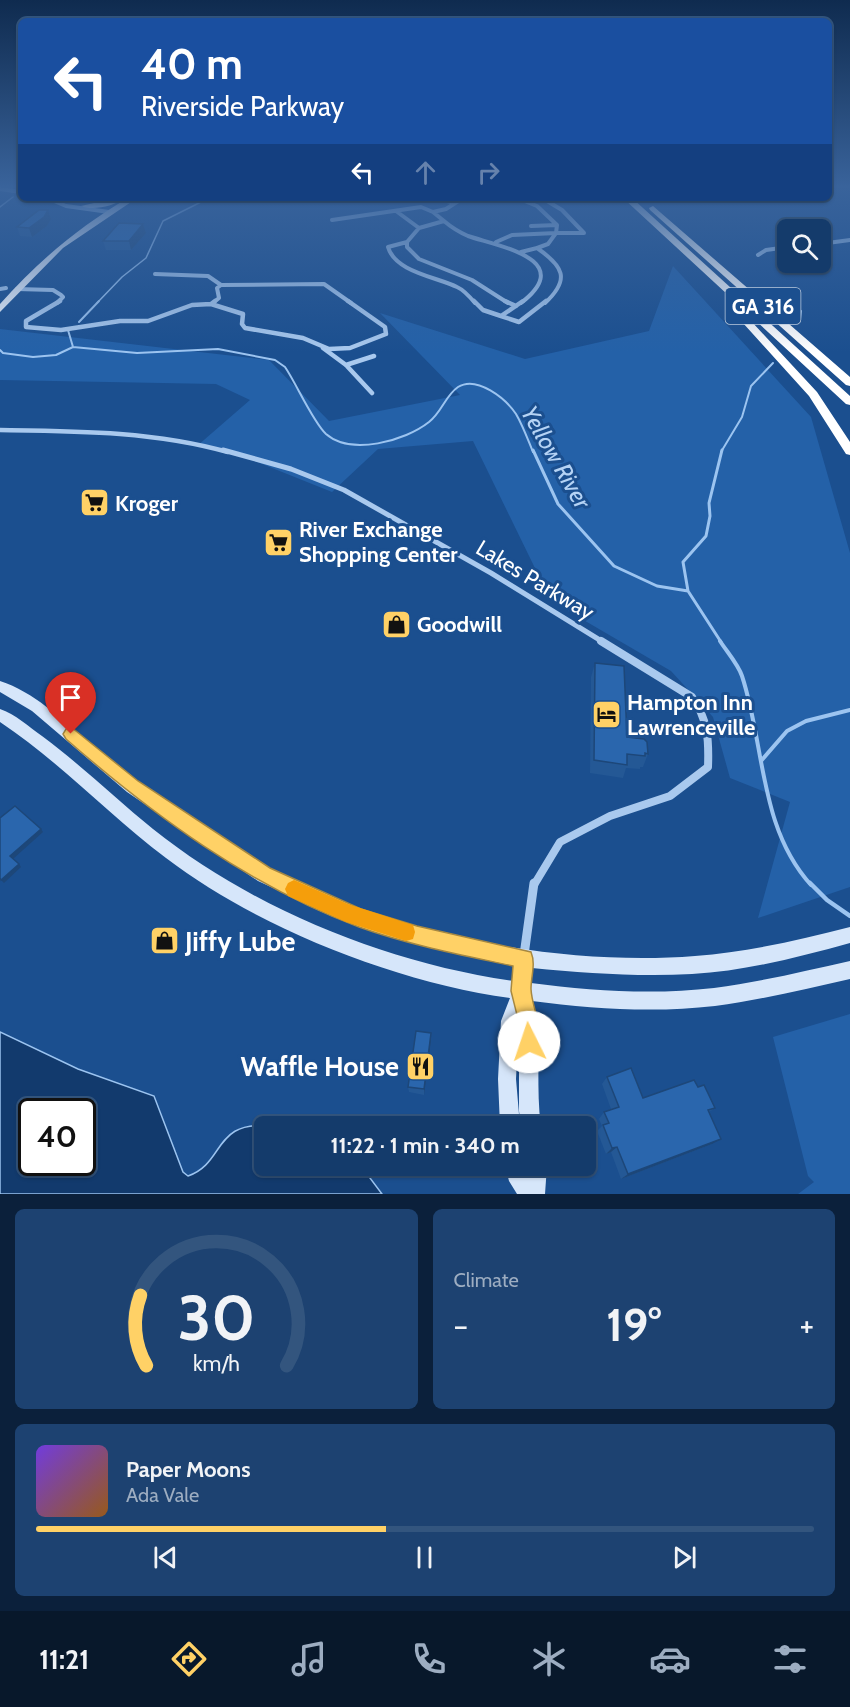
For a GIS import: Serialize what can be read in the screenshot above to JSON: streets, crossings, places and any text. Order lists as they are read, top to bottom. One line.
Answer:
{"streets":{"highway":["GA 316"],"street":["Lakes Parkway"]},"water":["Yellow River"],"places":{"supermarket":["Kroger","River Exchange Shopping Center"],"shop":["Goodwill","Jiffy Lube"],"hotel":["Hampton Inn Lawrenceville"],"restaurant":["Waffle House"]},"page":{"turn":["40 m","Riverside Parkway"],"limit":"40","trip":"11:22 · 1 min · 340 m","tile":"Climate","heat":["−","19°","+"],"song":["Paper Moons","Ada Vale"],"tabs":"11:21","gauge":["30","km/h"]}}
